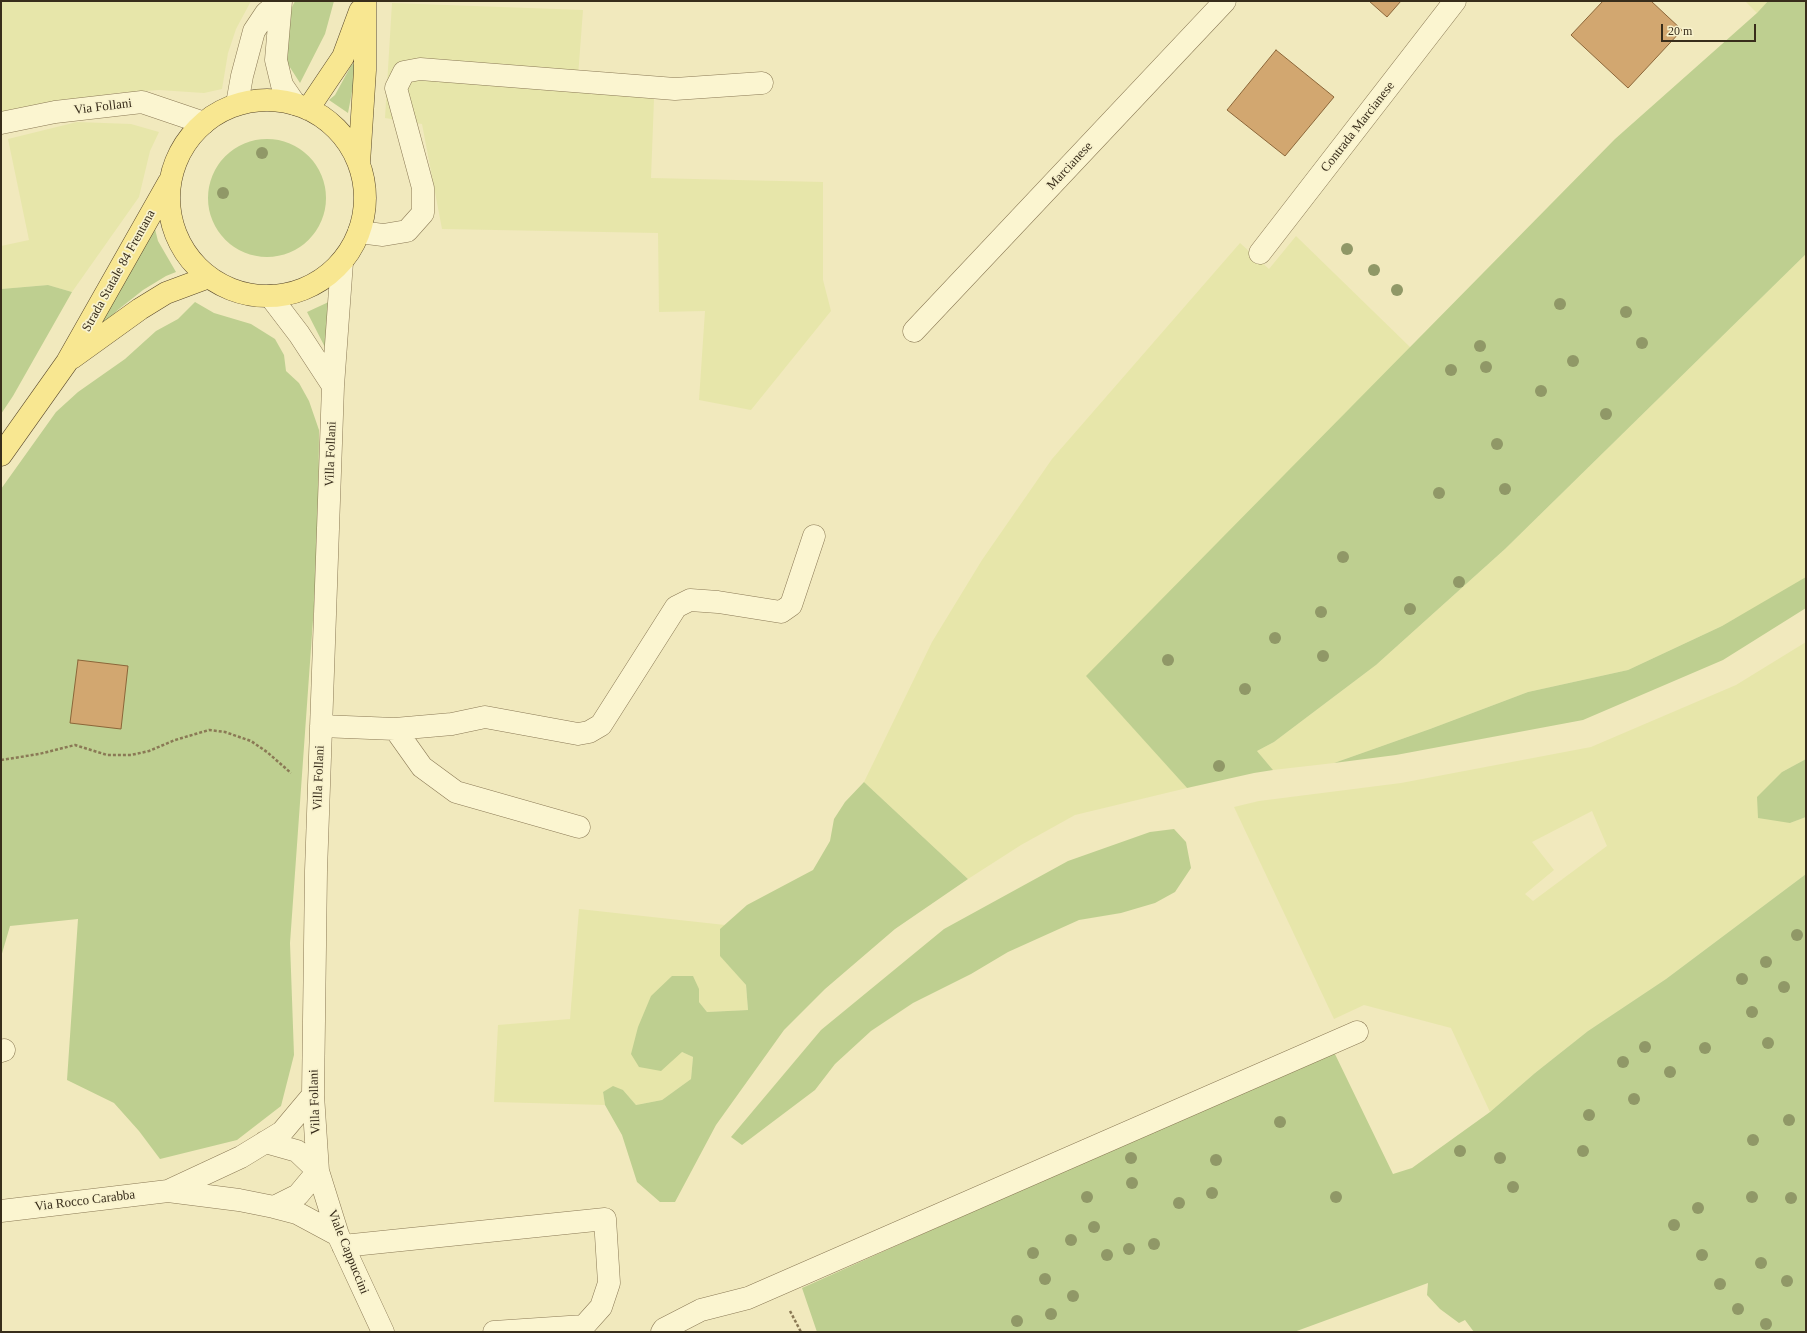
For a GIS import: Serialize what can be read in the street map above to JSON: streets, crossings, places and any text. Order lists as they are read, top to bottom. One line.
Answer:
{"streets":{"main road":["Strada Statale 84 Frentana"],"street":["Via Follani","Contrada Marcianese","Marcianese","Villa Follani","Via Rocco Carabba","Viale Cappuccini"]},"crossings":[["Villa Follani","Via Rocco Carabba"],["Villa Follani","Viale Cappuccini"],["Via Rocco Carabba","Viale Cappuccini"]],"scale_bar":"20 m"}
